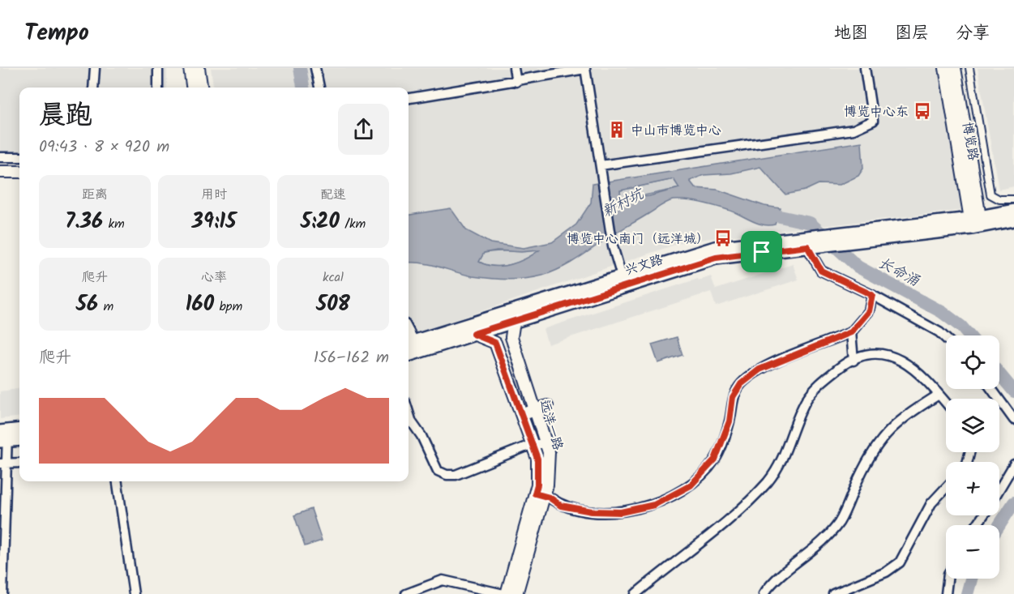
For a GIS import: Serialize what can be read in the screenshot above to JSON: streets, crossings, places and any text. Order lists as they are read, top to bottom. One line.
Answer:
{"streets":{"main road":["兴文路"],"street":["博览路","远洋一路"]},"crossings":[["博览路","兴文路"],["兴文路","远洋一路"]],"water":["新村坑","长命涌"],"places":{"bus stop":["博览中心东","博览中心南门（远洋城）"],"building":["中山市博览中心"]},"page":{"header":"Tempo","nav":["地图","图层","分享"],"heading":["晨跑","09:43 · 8 × 920 m"],"stats":[["距离","7.36 km"],["用时","39:15"],["配速","5:20 /km"],["爬升","56 m"],["心率","160 bpm"],["kcal","508"]],"map_buttons":["+","−"],"chart":["爬升","156–162 m"]}}
